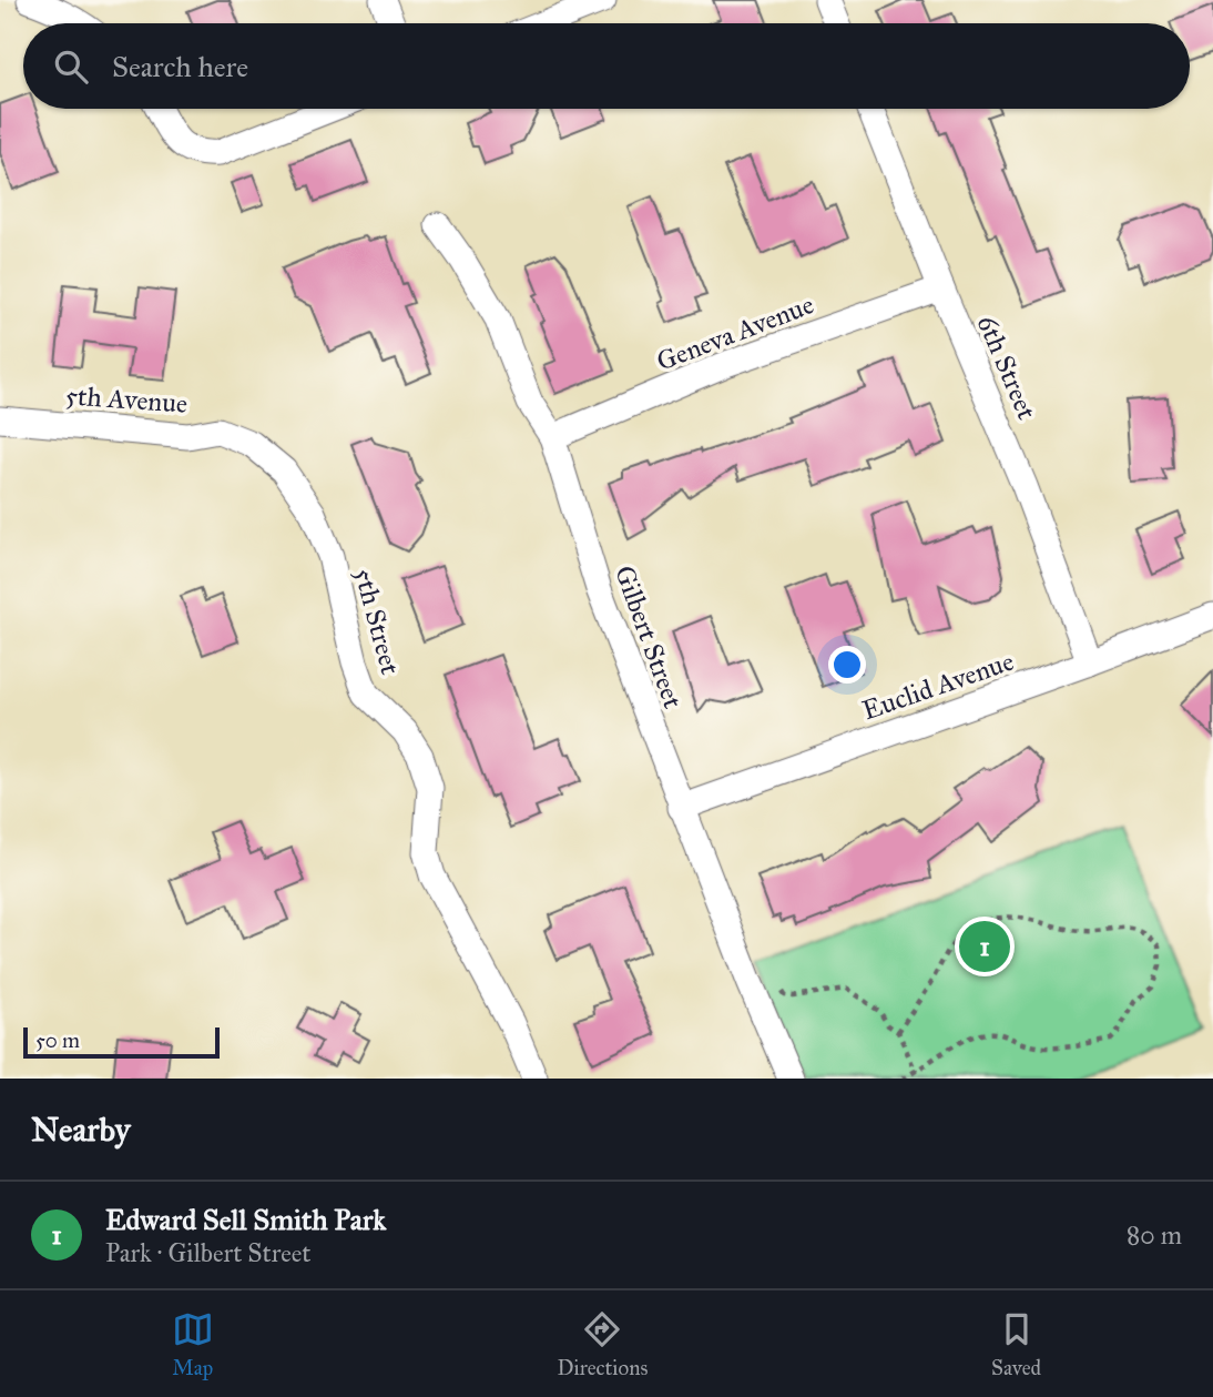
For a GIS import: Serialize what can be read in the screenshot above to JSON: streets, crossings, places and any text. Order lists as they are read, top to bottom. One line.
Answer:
{"streets":{"street":["Geneva Avenue","6th Street","5th Avenue","5th Street","Gilbert Street","Euclid Avenue"]},"crossings":[["Geneva Avenue","6th Street"],["Geneva Avenue","Gilbert Street"],["6th Street","Euclid Avenue"],["5th Avenue","5th Street"],["Gilbert Street","Euclid Avenue"]],"scale_bar":"50 m","page":{"search":"Search here","pins":"1","scale":"50 m","heading":"Nearby","list":[{"mark":"1","name":"Edward Sell Smith Park","note":"Park · Gilbert Street","value":"80 m"}],"nav":["Map","Directions","Saved"]}}
